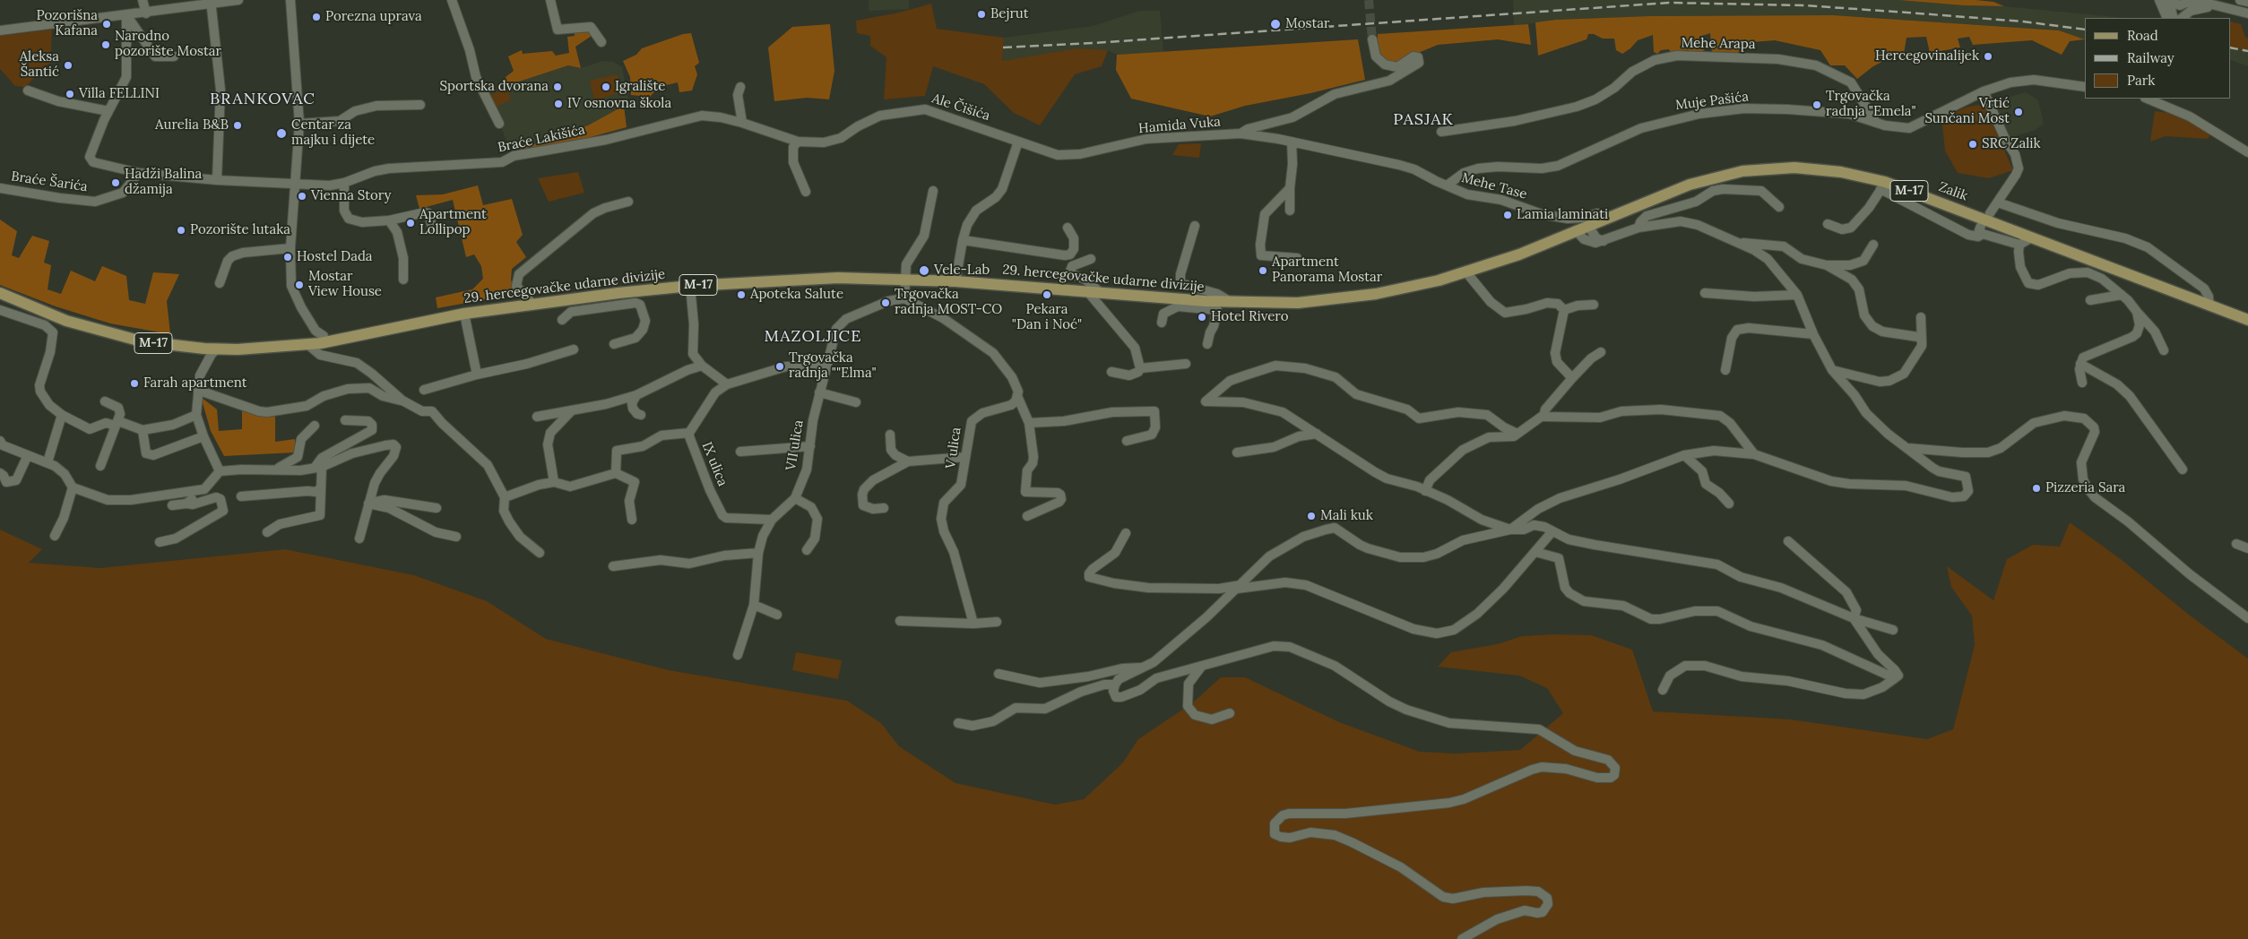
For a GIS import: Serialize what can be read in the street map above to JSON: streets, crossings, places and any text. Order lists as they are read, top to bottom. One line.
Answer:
{"streets":{"main road":["M-17","Zalik","29. hercegovačke udarne divizije"],"street":["Mehe Arapa","Muje Pašića","Ale Čišića","Hamida Vuka","Braće Lakišića","Braće Šarića","Mehe Tase","VII ulica","V ulica","IX ulica"]},"crossings":[["Mehe Arapa","Muje Pašića"],["Muje Pašića","Mehe Tase"],["Ale Čišića","Hamida Vuka"],["Ale Čišića","Braće Lakišića"],["Hamida Vuka","Mehe Tase"],["Braće Lakišića","Braće Šarića"],["Mehe Tase","Zalik"],["Zalik","29. hercegovačke udarne divizije"],["VII ulica","IX ulica"]],"districts":["BRANKOVAC","PASJAK","MAZOLJICE"],"places":["Bejrut","Porezna uprava","Pozorišna Kafana","Mostar","Narodno pozorište Mostar","Hercegovinalijek","Aleksa Šantić","Sportska dvorana","Igralište","Villa FELLINI","IV osnovna škola","Trgovačka radnja \"Emela\"","Vrtić Sunčani Most","Aurelia B&B","Centar za majku i dijete","SRC Zalik","Hadži Balina džamija","Vienna Story","Lamia laminati","Apartment Lollipop","Pozorište lutaka","Hostel Dada","Vele-Lab","Apartment Panorama Mostar","Mostar View House","Apoteka Salute","Pekara \"Dan i Noć\"","Trgovačka radnja MOST-CO","Hotel Rivero","Trgovačka radnja \"\"Elma\"","Farah apartment","Pizzeria Sara","Mali kuk"],"legend":["Road","Railway","Park"]}
